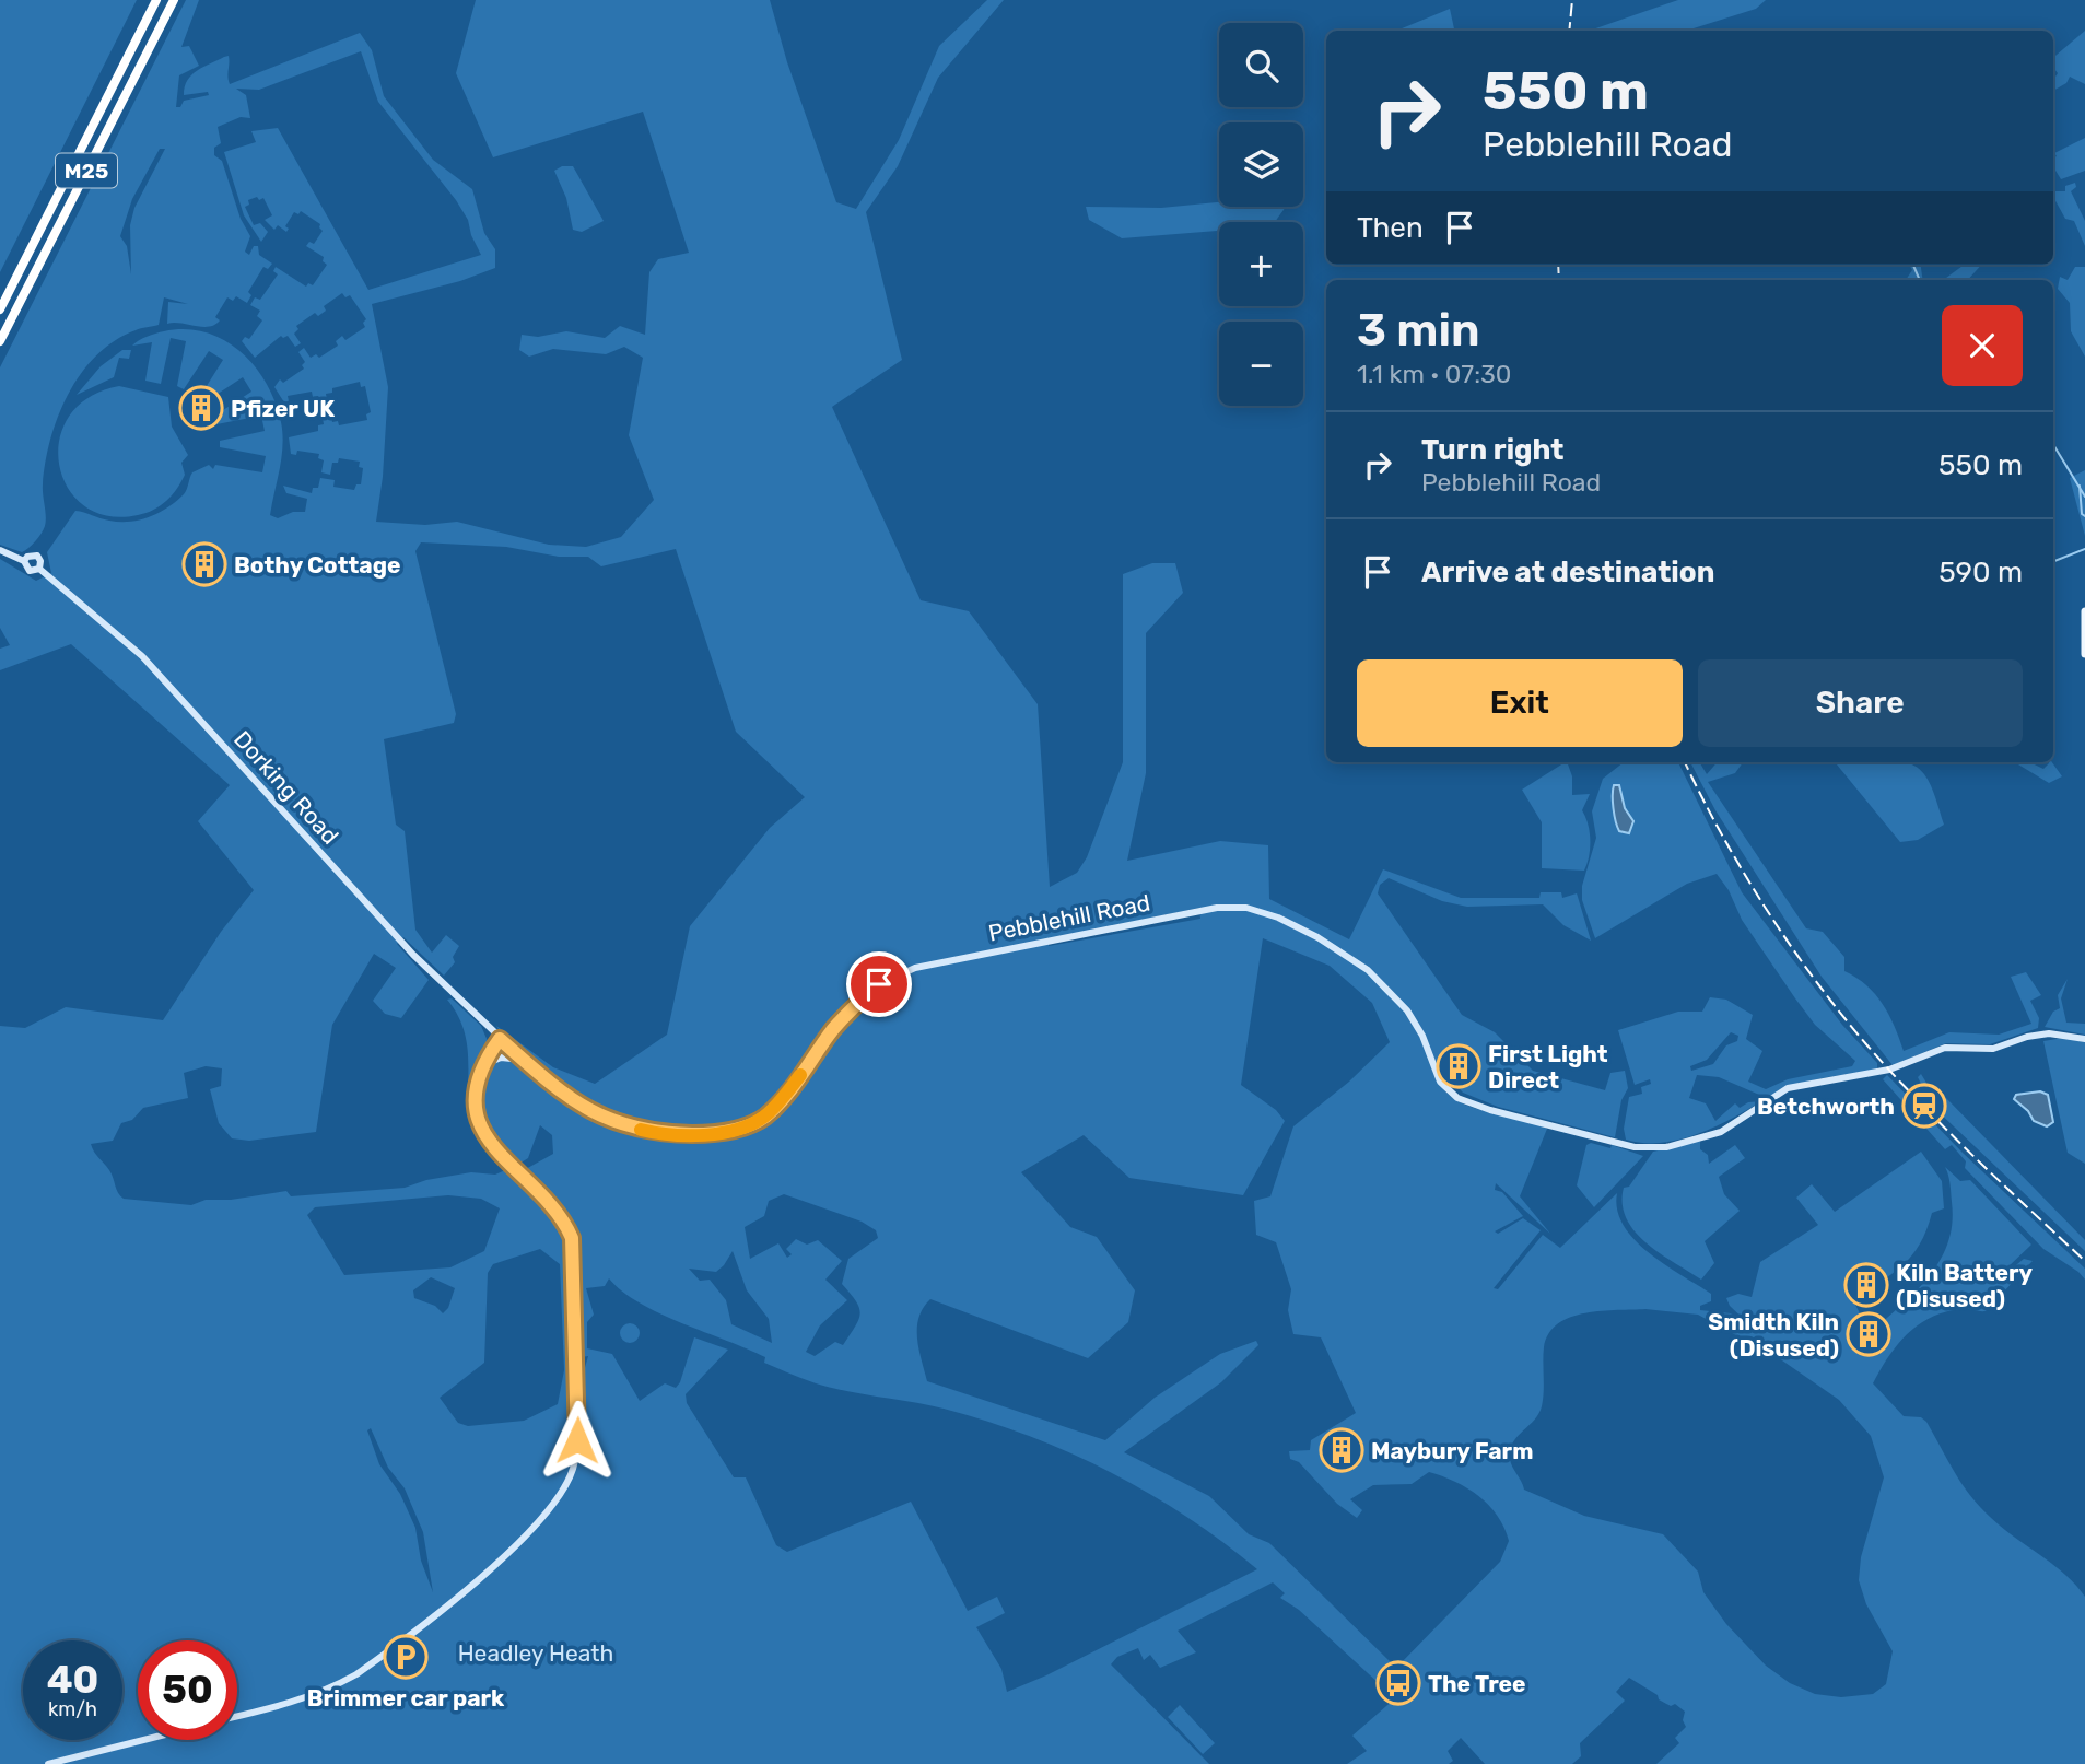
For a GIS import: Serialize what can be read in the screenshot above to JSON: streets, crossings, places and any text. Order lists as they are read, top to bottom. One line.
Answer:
{"streets":{"highway":["M25"],"main road":["Dorking Road","Pebblehill Road"]},"crossings":[["Dorking Road","Pebblehill Road"]],"parks":["Headley Heath"],"places":{"building":["Pfizer UK","Bothy Cottage","First Light Direct","Kiln Battery (Disused)","Smidth Kiln (Disused)","Maybury Farm"],"station":["Betchworth"],"parking":["Brimmer car park"],"bus stop":["The Tree"]},"page":{"map_buttons":["+","−"],"turn":["550 m","Pebblehill Road"],"then":"Then","heading":["3 min","1.1 km · 07:30"],"list":[{"name":"Turn right","note":"Pebblehill Road","value":"550 m"},{"name":"Arrive at destination","value":"590 m"}],"buttons":["Exit","Share"],"speed":"40 km/h","limit":"50"}}
